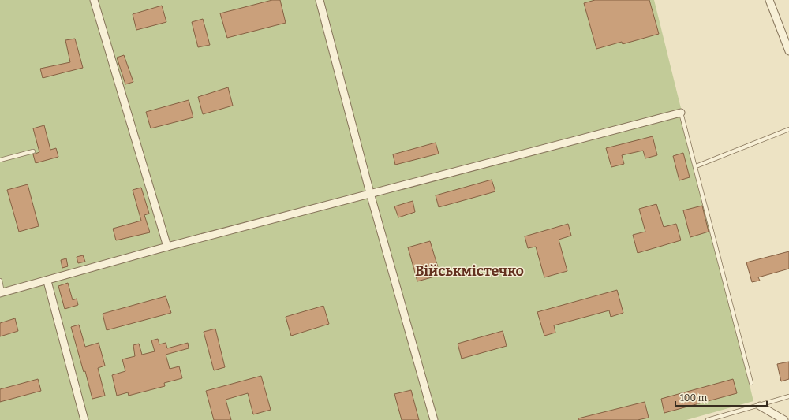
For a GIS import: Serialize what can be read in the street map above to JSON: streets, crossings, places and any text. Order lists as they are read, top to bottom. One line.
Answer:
{"districts":["Військмістечко"],"scale_bar":"100 m"}
